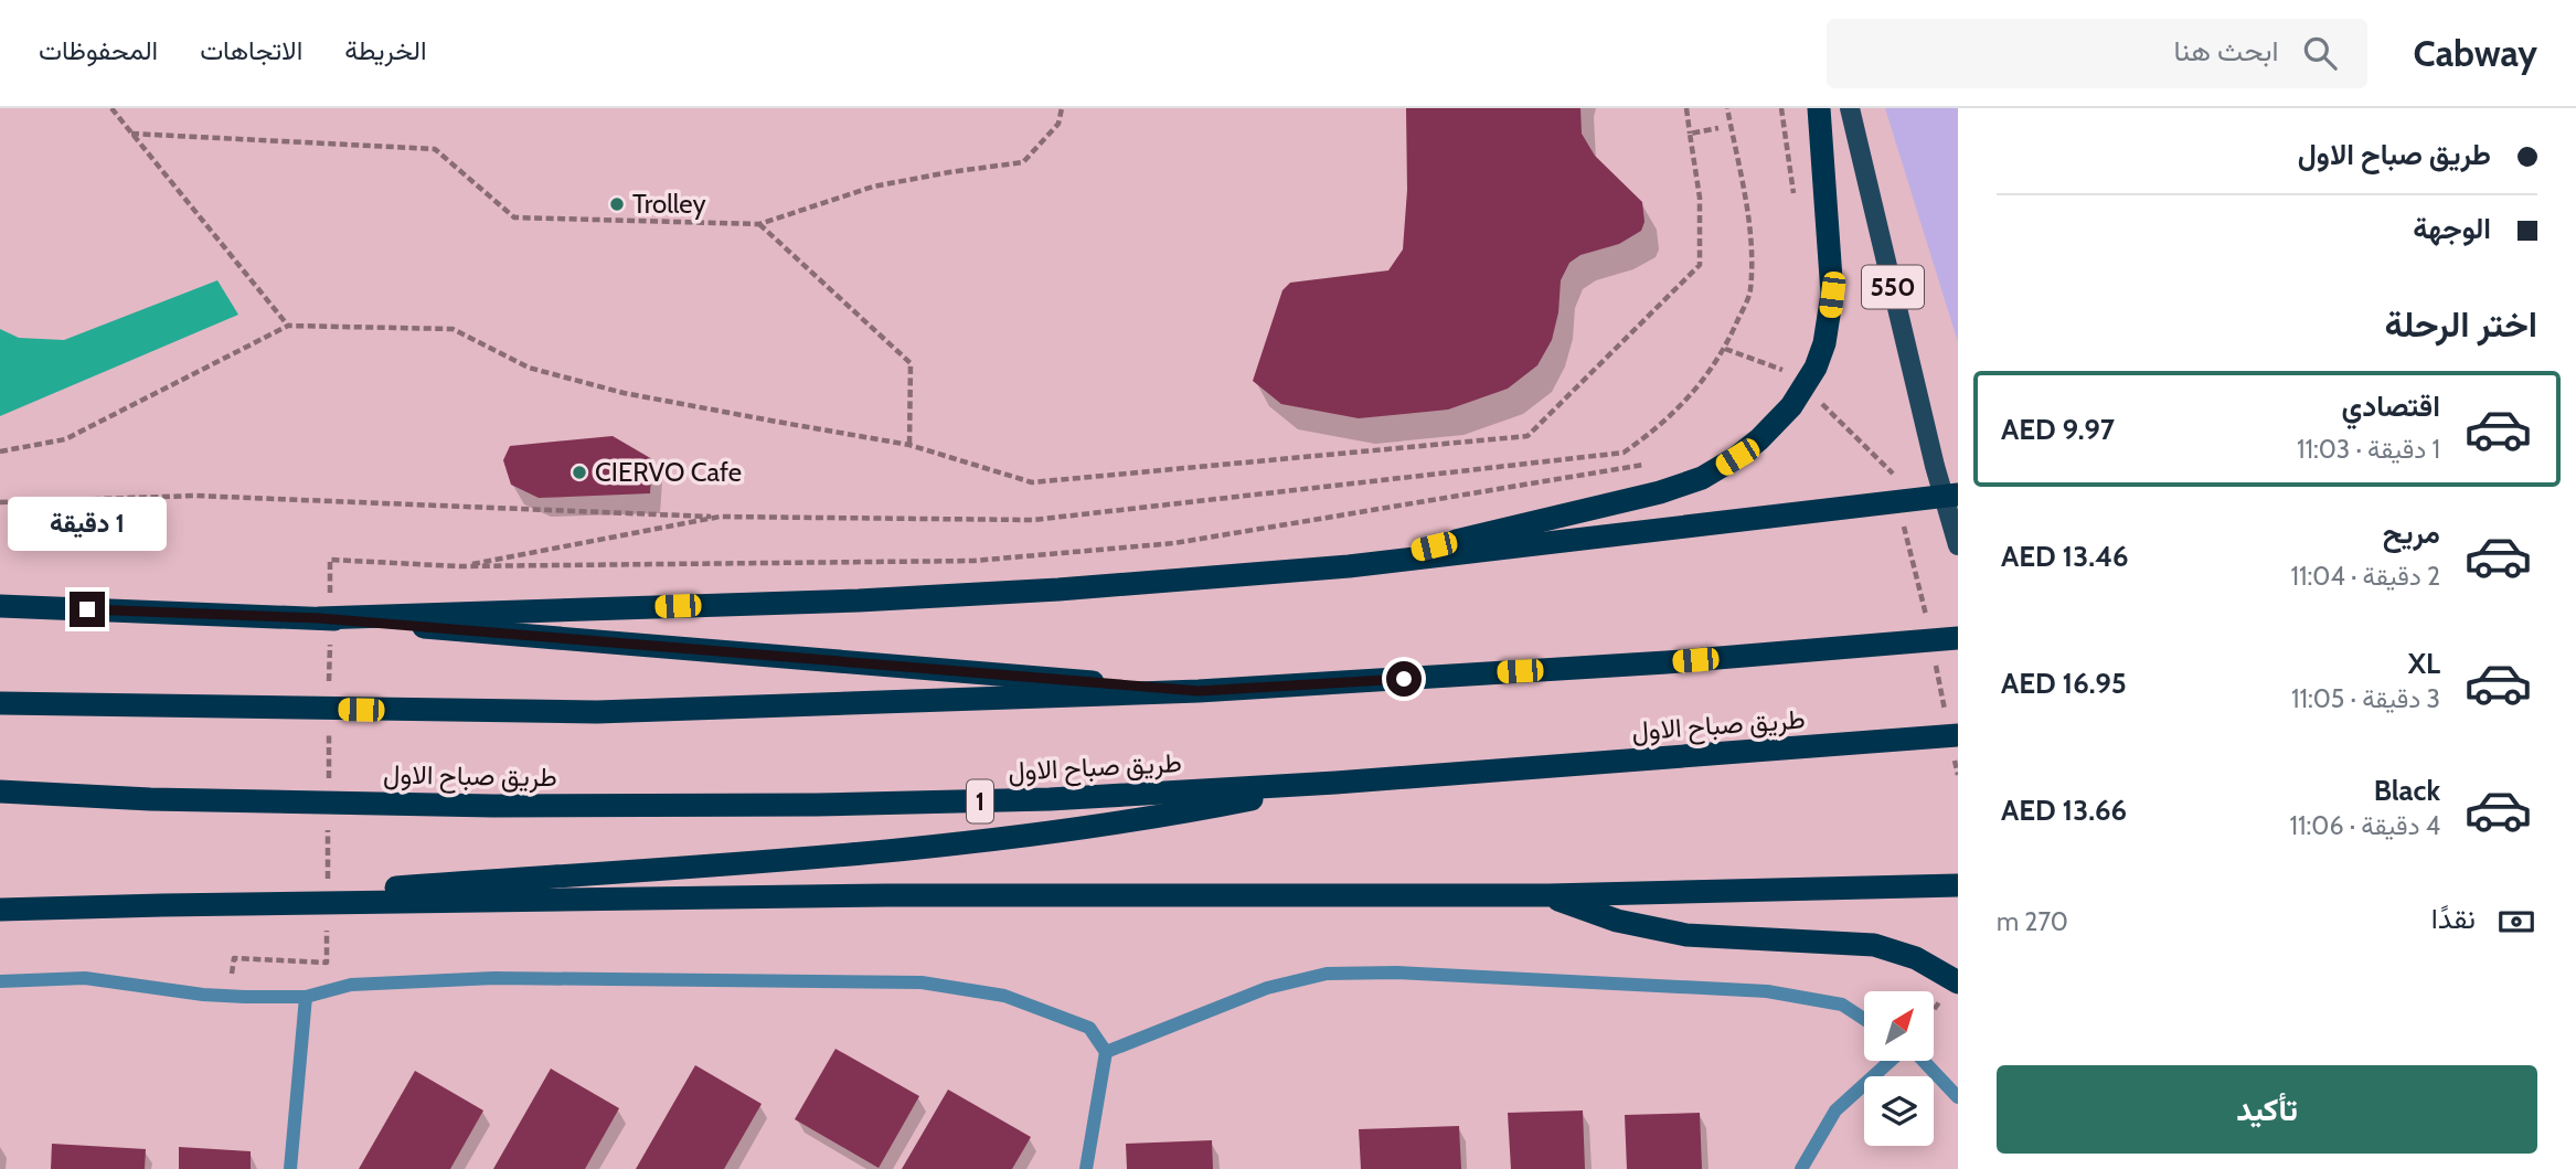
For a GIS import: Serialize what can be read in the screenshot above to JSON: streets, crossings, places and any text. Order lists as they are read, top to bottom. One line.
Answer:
{"streets":{"highway":["طريق صباح الاول","1"],"main road":["550"]},"places":["Trolley","CIERVO Cafe"],"north":"top right","page":{"header":"Cabway","search":"ابحث هنا","nav":["الخريطة","الاتجاهات","المحفوظات"],"banner":["طريق صباح الاول","الوجهة"],"heading":"اختر الرحلة","list":[{"name":"اقتصادي","note":"1 دقيقة · 11:03","value":"AED 9.97"},{"name":"مريح","note":"2 دقيقة · 11:04","value":"AED 13.46"},{"name":"XL","note":"3 دقيقة · 11:05","value":"AED 16.95"},{"name":"Black","note":"4 دقيقة · 11:06","value":"AED 13.66"}],"bubble":"1 دقيقة","pay":["نقدًا","270 m"],"buttons":"تأكيد"}}
